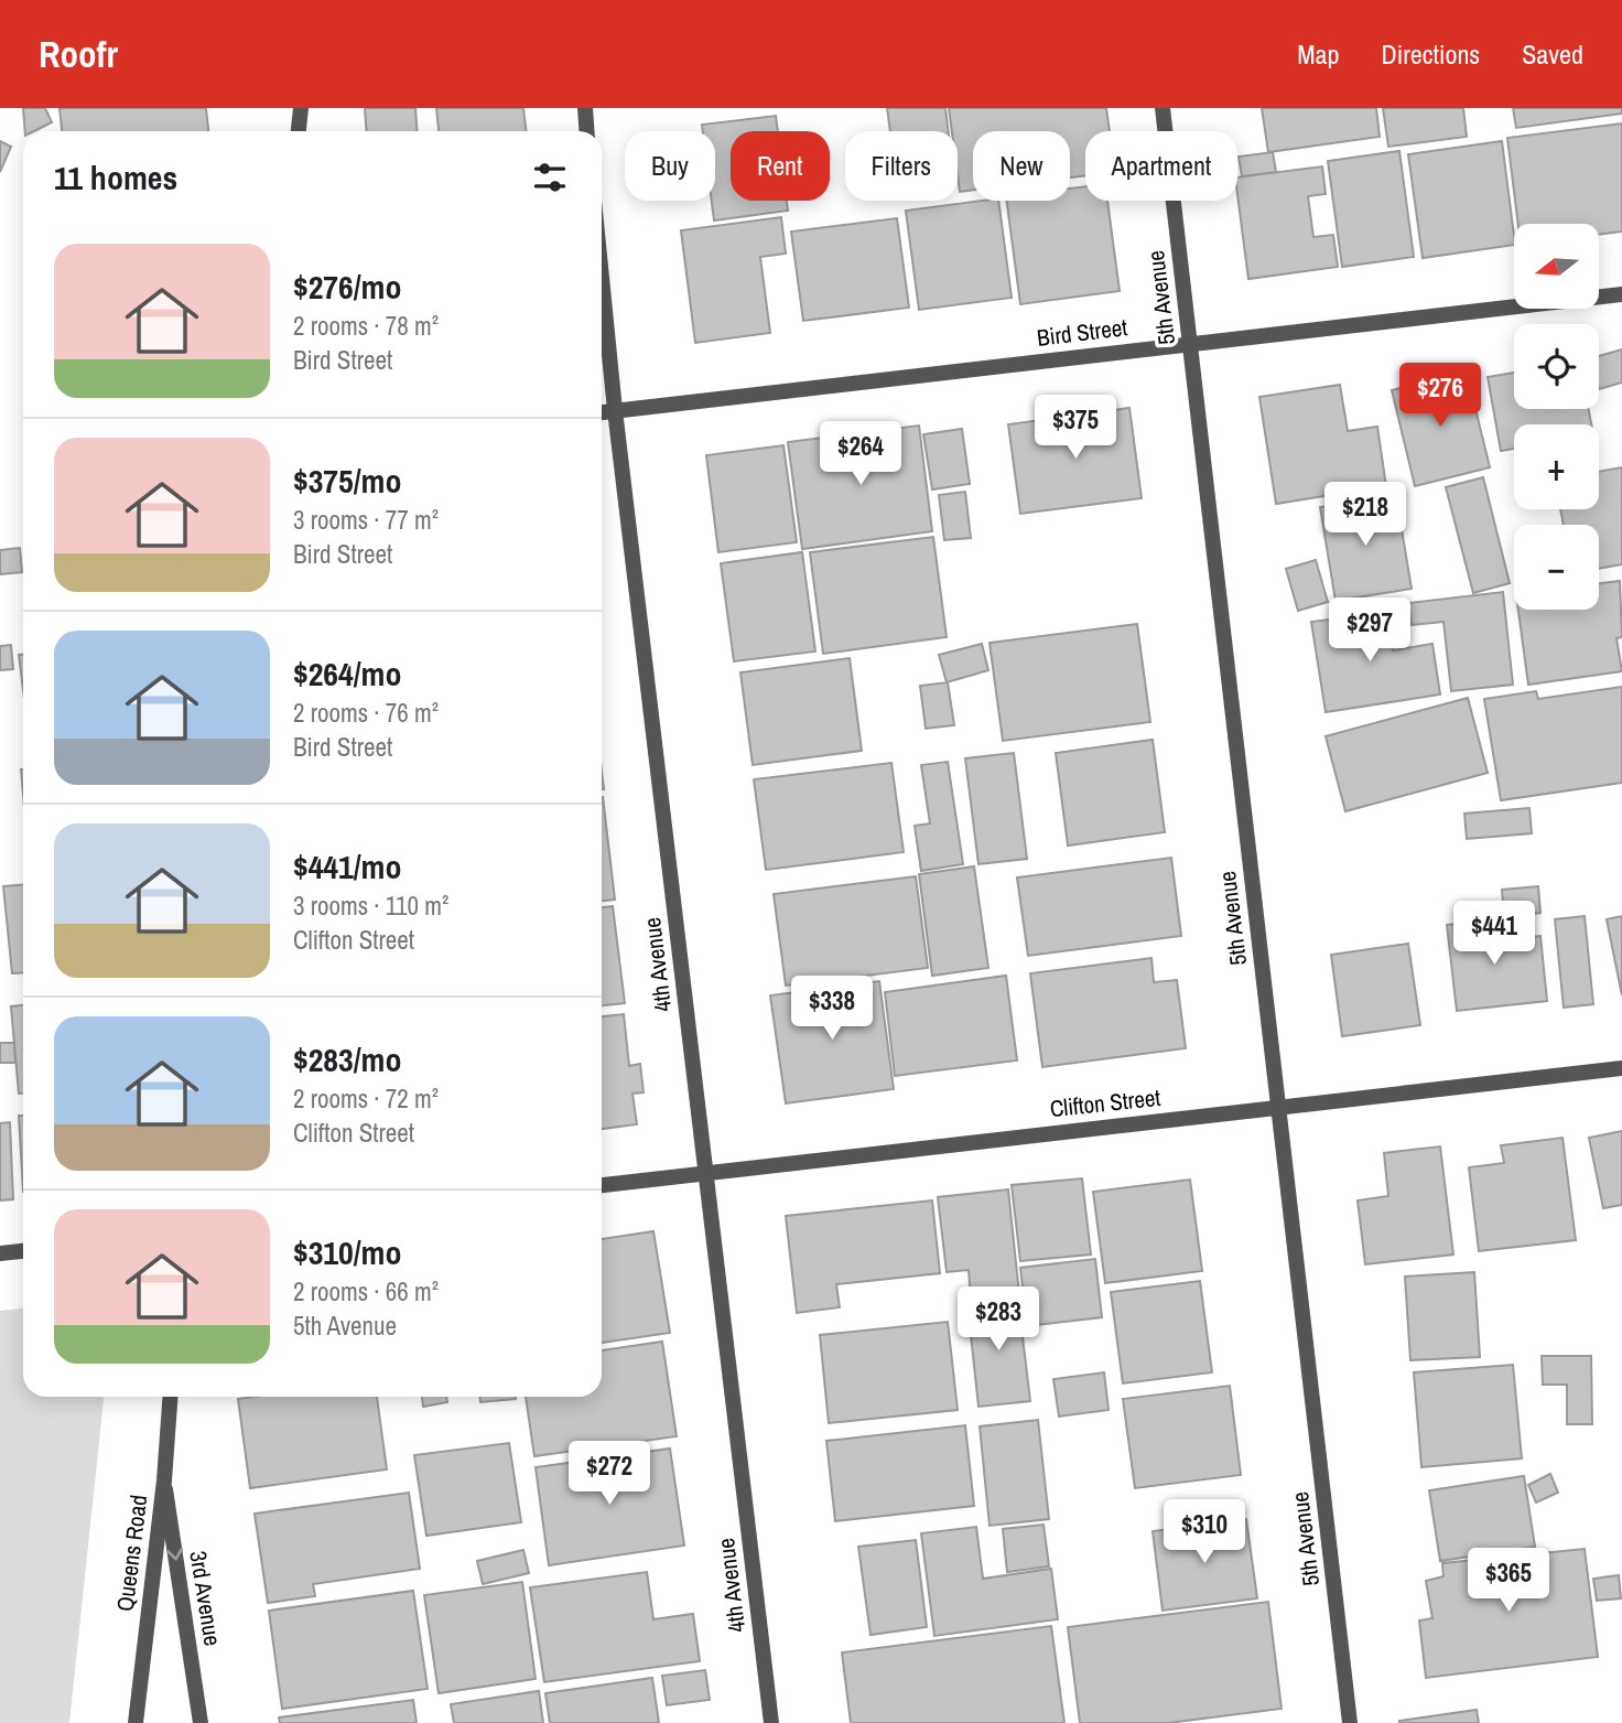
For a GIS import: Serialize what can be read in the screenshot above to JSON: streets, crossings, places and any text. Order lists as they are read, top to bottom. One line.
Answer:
{"streets":{"street":["5th Avenue","Bird Street","4th Avenue","Clifton Street","Queens Road","3rd Avenue"]},"crossings":[["5th Avenue","Bird Street"],["5th Avenue","Clifton Street"],["Bird Street","4th Avenue"],["4th Avenue","Clifton Street"],["Queens Road","3rd Avenue"]],"one_way":["3rd Avenue"],"north":"left","page":{"header":"Roofr","nav":["Map","Directions","Saved"],"chip":["Buy","Rent","Filters","New","Apartment"],"heading":"11 homes","map_buttons":["+","−"],"list":[{"name":"$276/mo","note":"2 rooms · 78 m² · Bird Street"},{"name":"$375/mo","note":"3 rooms · 77 m² · Bird Street"},{"name":"$264/mo","note":"2 rooms · 76 m² · Bird Street"},{"name":"$441/mo","note":"3 rooms · 110 m² · Clifton Street"},{"name":"$283/mo","note":"2 rooms · 72 m² · Clifton Street"},{"name":"$310/mo","note":"2 rooms · 66 m² · 5th Avenue"}],"price":["$276","$375","$264","$218","$297","$441","$338","$283","$272","$310","$365"]}}
